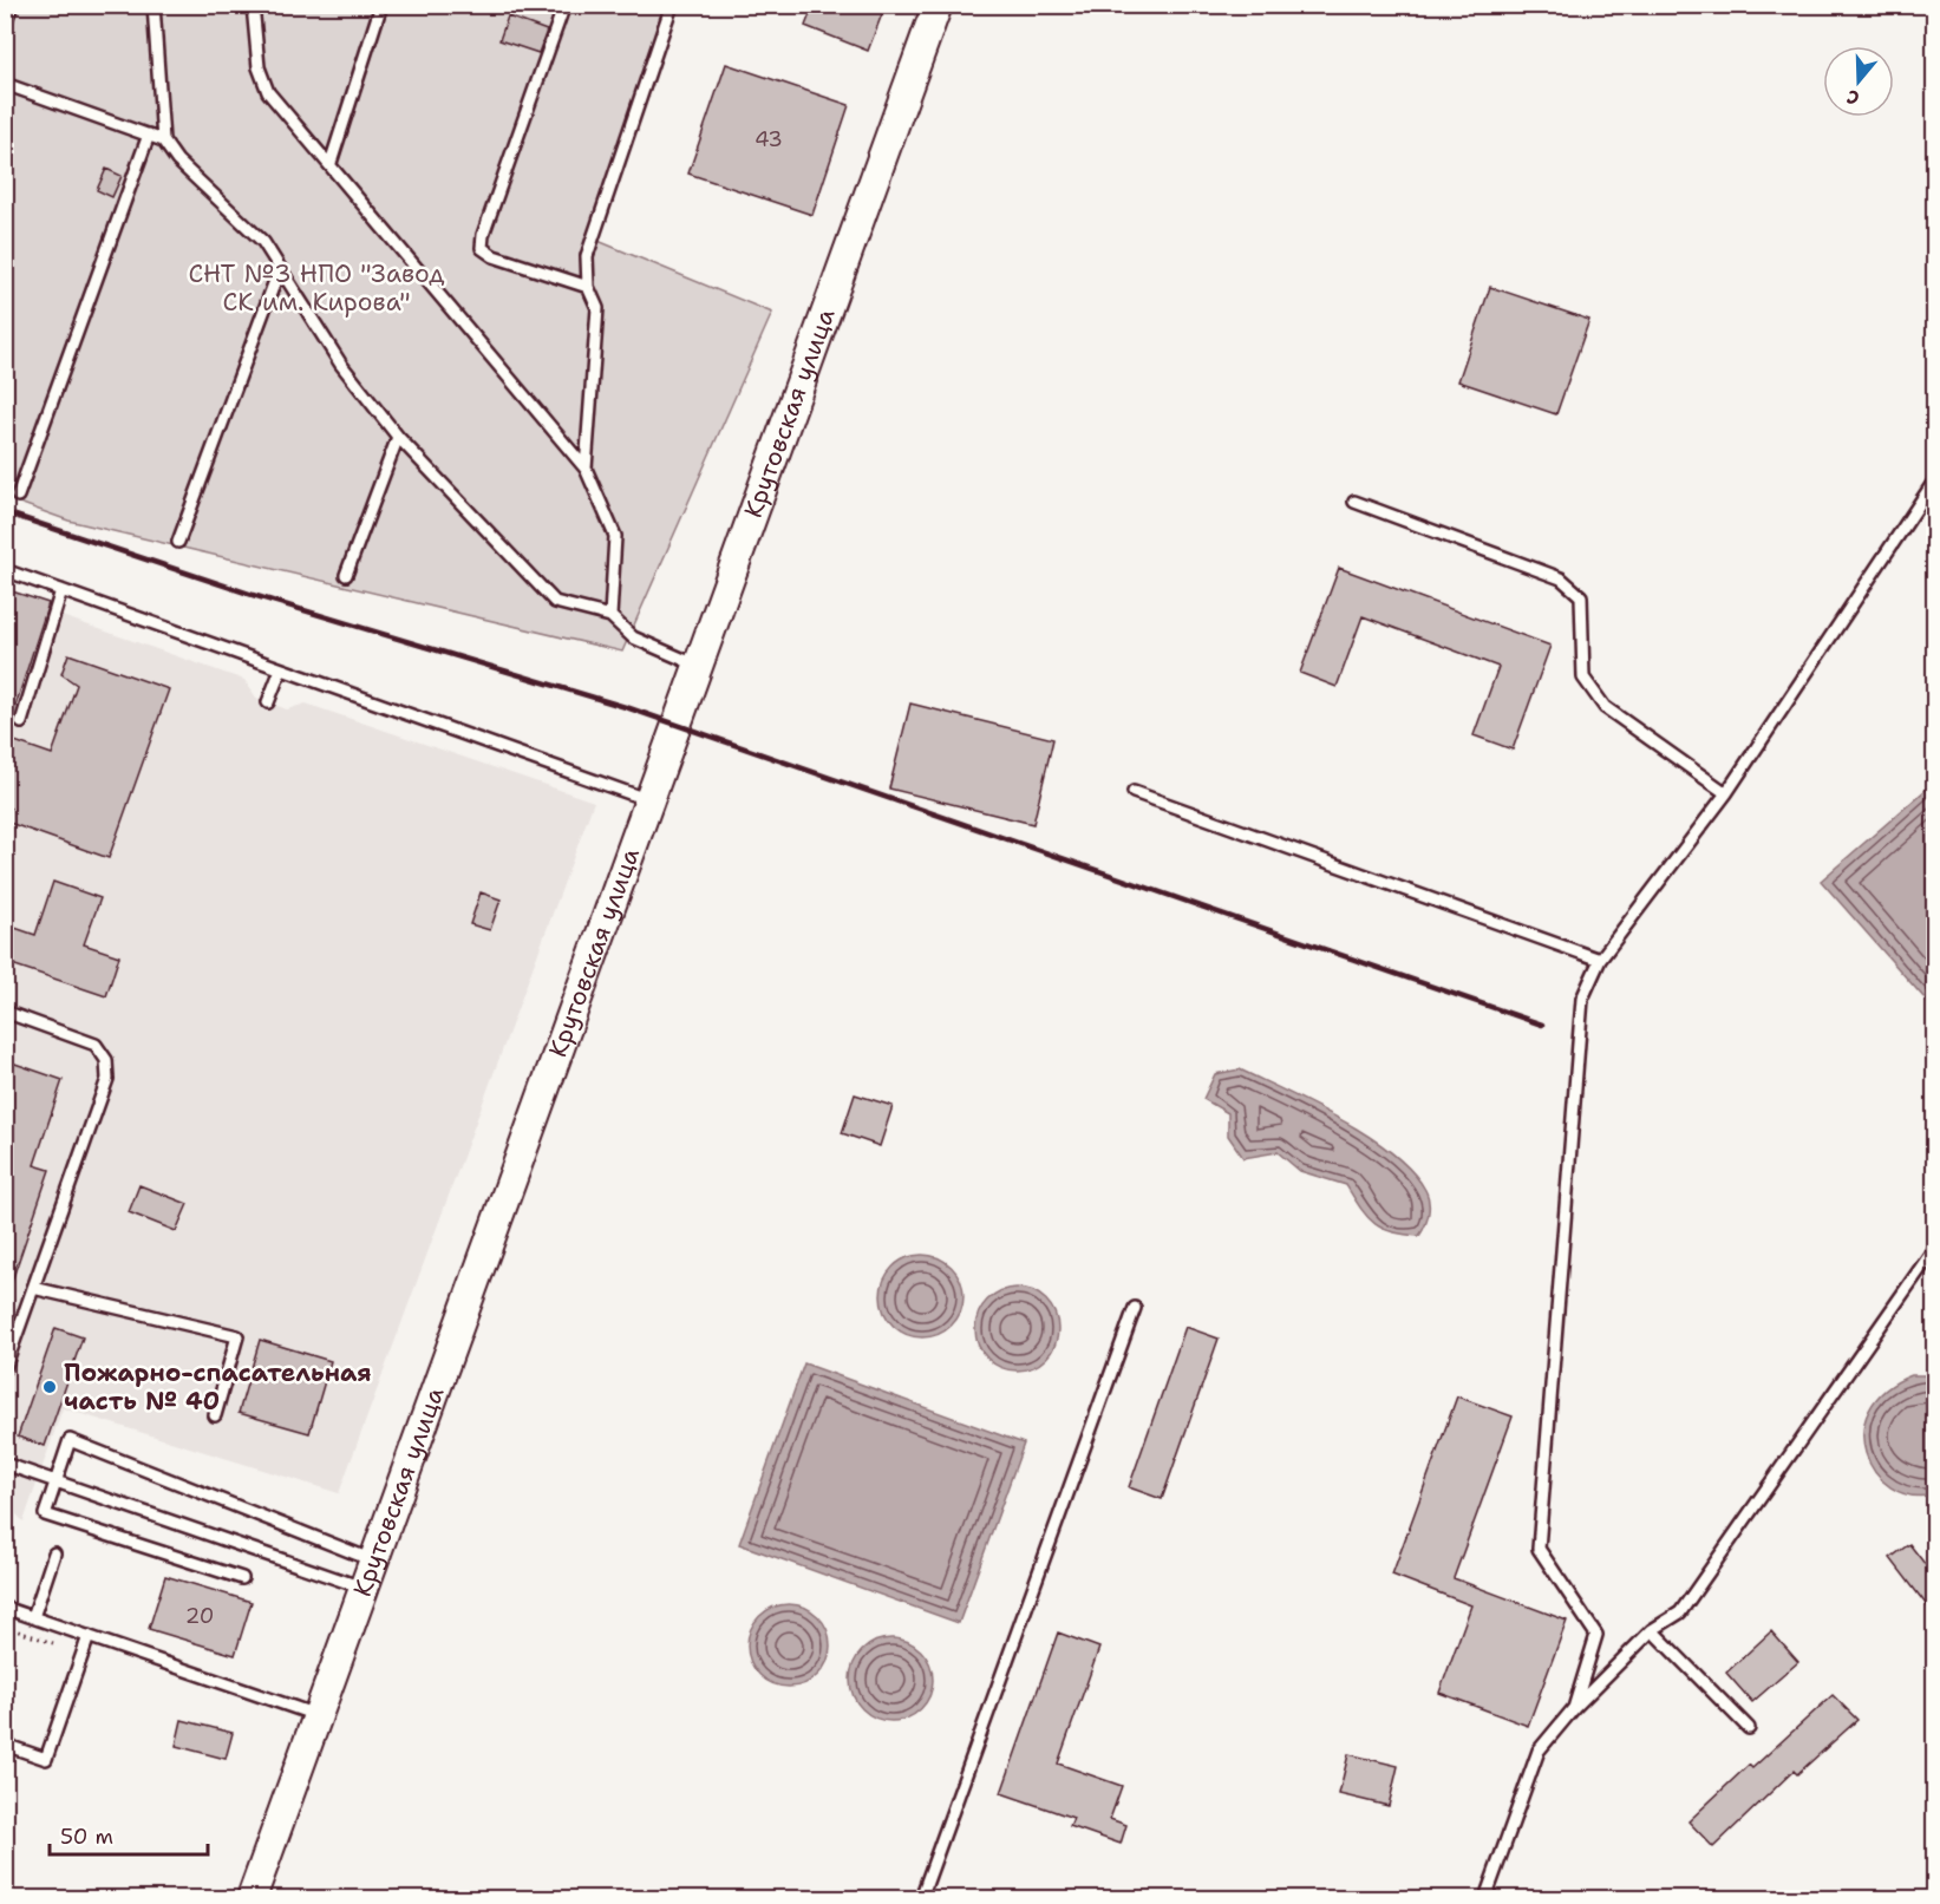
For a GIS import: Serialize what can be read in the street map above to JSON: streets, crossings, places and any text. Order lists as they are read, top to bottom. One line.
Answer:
{"streets":{"street":["Крутовская улица"]},"parks":["СНТ №3 НПО \"Завод СК им. Кирова\""],"places":["Пожарно-спасательная часть № 40"],"house_numbers":["43","20"],"scale_bar":"50 m","north":"bottom"}
